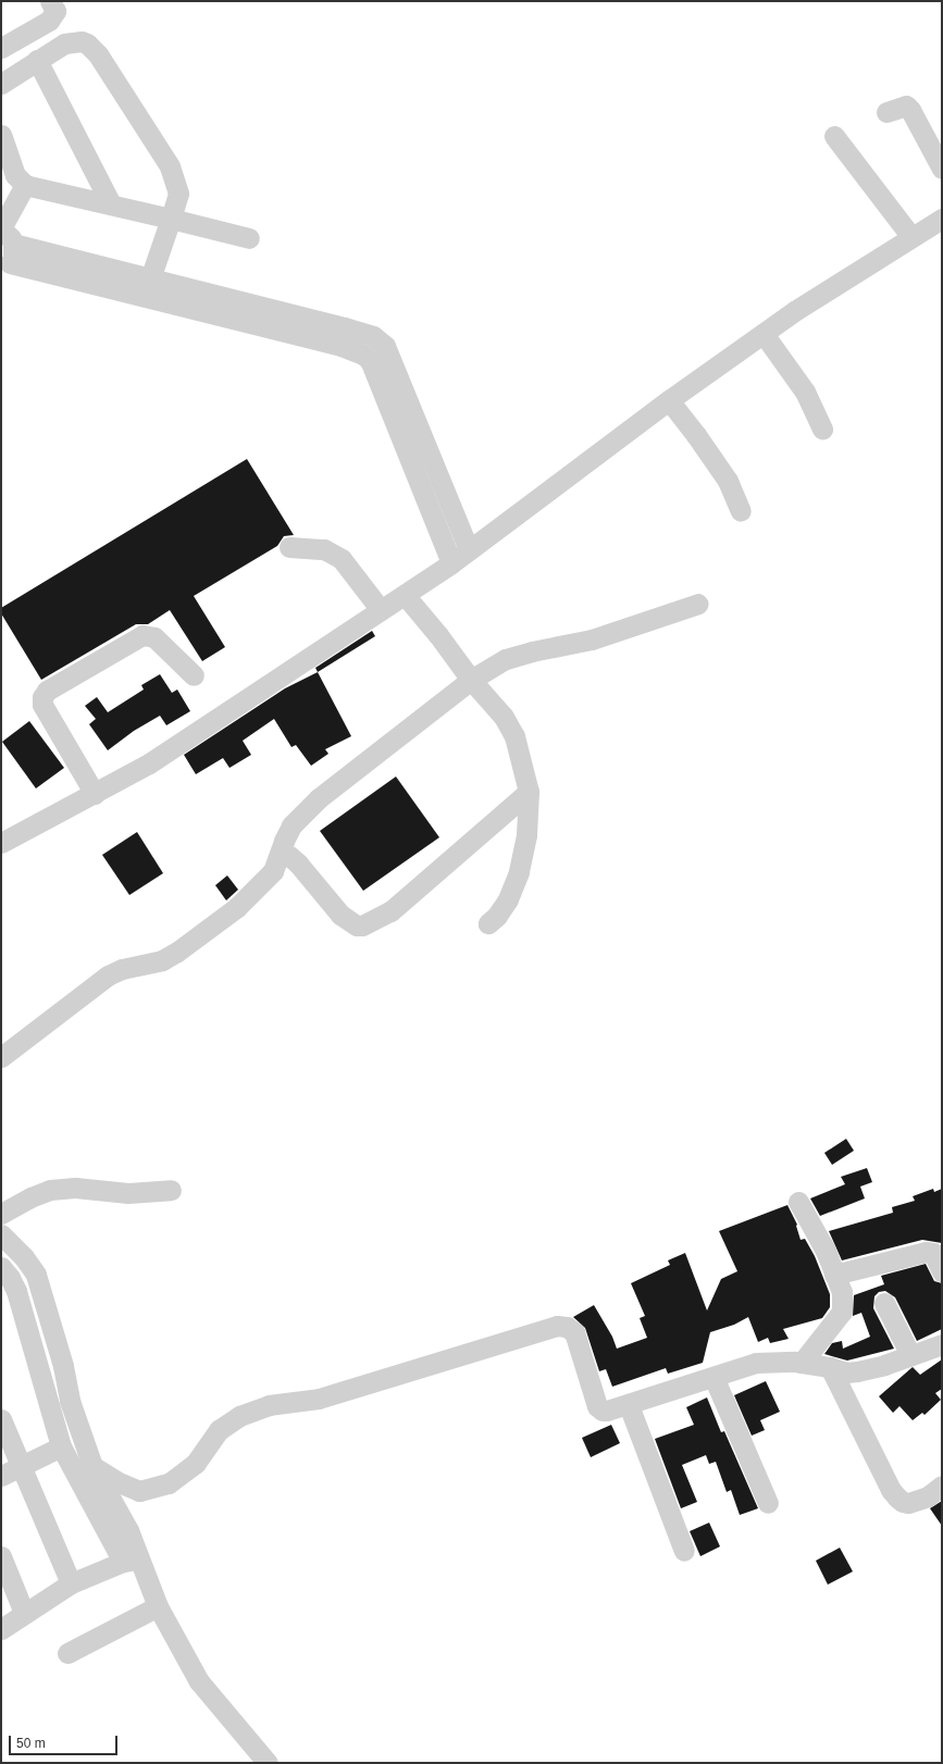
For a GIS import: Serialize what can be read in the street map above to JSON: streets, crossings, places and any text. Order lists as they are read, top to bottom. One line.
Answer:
{"scale_bar":"50 m"}
